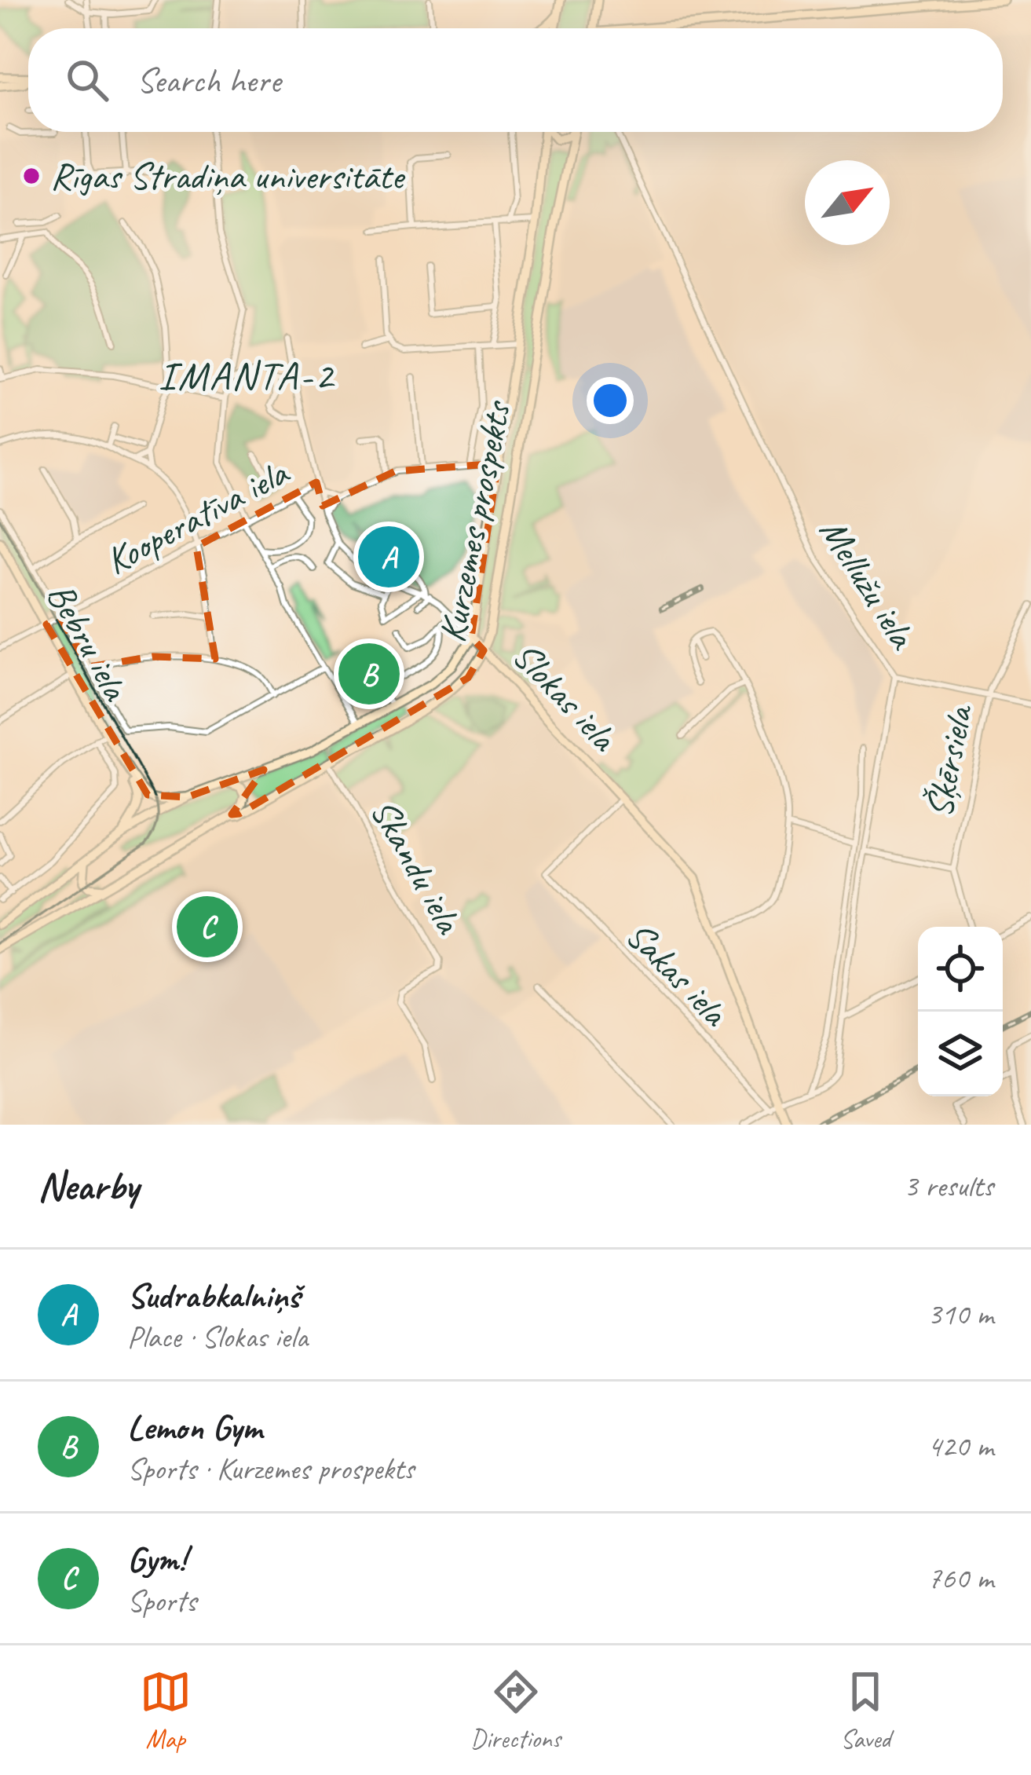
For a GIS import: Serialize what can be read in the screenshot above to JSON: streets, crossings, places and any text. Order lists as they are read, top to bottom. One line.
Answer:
{"streets":{"main road":["Kurzemes prospekts","Bebru iela","Slokas iela"],"street":["Kooperatīva iela","Mellužu iela","Šķērsiela","Skandu iela","Sakas iela"]},"crossings":[["Kooperatīva iela","Bebru iela"],["Kooperatīva iela","Slokas iela"],["Kurzemes prospekts","Bebru iela"],["Kurzemes prospekts","Slokas iela"],["Kurzemes prospekts","Skandu iela"],["Mellužu iela","Slokas iela"],["Mellužu iela","Sakas iela"],["Slokas iela","Sakas iela"]],"districts":["IMANTA-2"],"places":["Rīgas Stradiņa universitāte"],"north":"top right","page":{"search":"Search here","pins":["A","B","C"],"heading":["Nearby","3 results"],"list":[{"mark":"A","name":"Sudrabkalniņš","note":"Place · Slokas iela","value":"310 m"},{"mark":"B","name":"Lemon Gym","note":"Sports · Kurzemes prospekts","value":"420 m"},{"mark":"C","name":"Gym!","note":"Sports","value":"760 m"}],"nav":["Map","Directions","Saved"]}}
